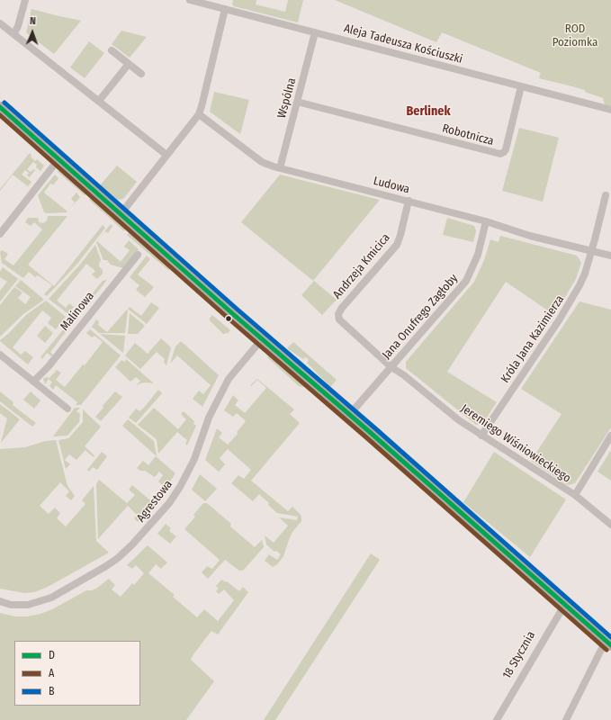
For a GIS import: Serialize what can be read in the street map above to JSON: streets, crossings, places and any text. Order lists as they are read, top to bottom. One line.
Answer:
{"streets":{"street":["Aleja Tadeusza Kościuszki","Wspólna","Robotnicza","Ludowa","Andrzeja Kmicica","Malinowa","Jana Onufrego Zagłoby","Króla Jana Kazimierza","Jeremiego Wiśniowieckiego","Agrestowa","18 Stycznia"]},"crossings":[["Aleja Tadeusza Kościuszki","Wspólna"],["Aleja Tadeusza Kościuszki","Robotnicza"],["Wspólna","Robotnicza"],["Wspólna","Ludowa"],["Ludowa","Andrzeja Kmicica"],["Ludowa","Jana Onufrego Zagłoby"],["Ludowa","Króla Jana Kazimierza"],["Andrzeja Kmicica","Jana Onufrego Zagłoby"],["Andrzeja Kmicica","Jeremiego Wiśniowieckiego"],["Jana Onufrego Zagłoby","Jeremiego Wiśniowieckiego"],["Króla Jana Kazimierza","Jeremiego Wiśniowieckiego"]],"districts":["Berlinek"],"parks":["ROD Poziomka"],"lines":["transit line B","transit line D","transit line A"],"legend":["D","A","B"],"north":"top"}
